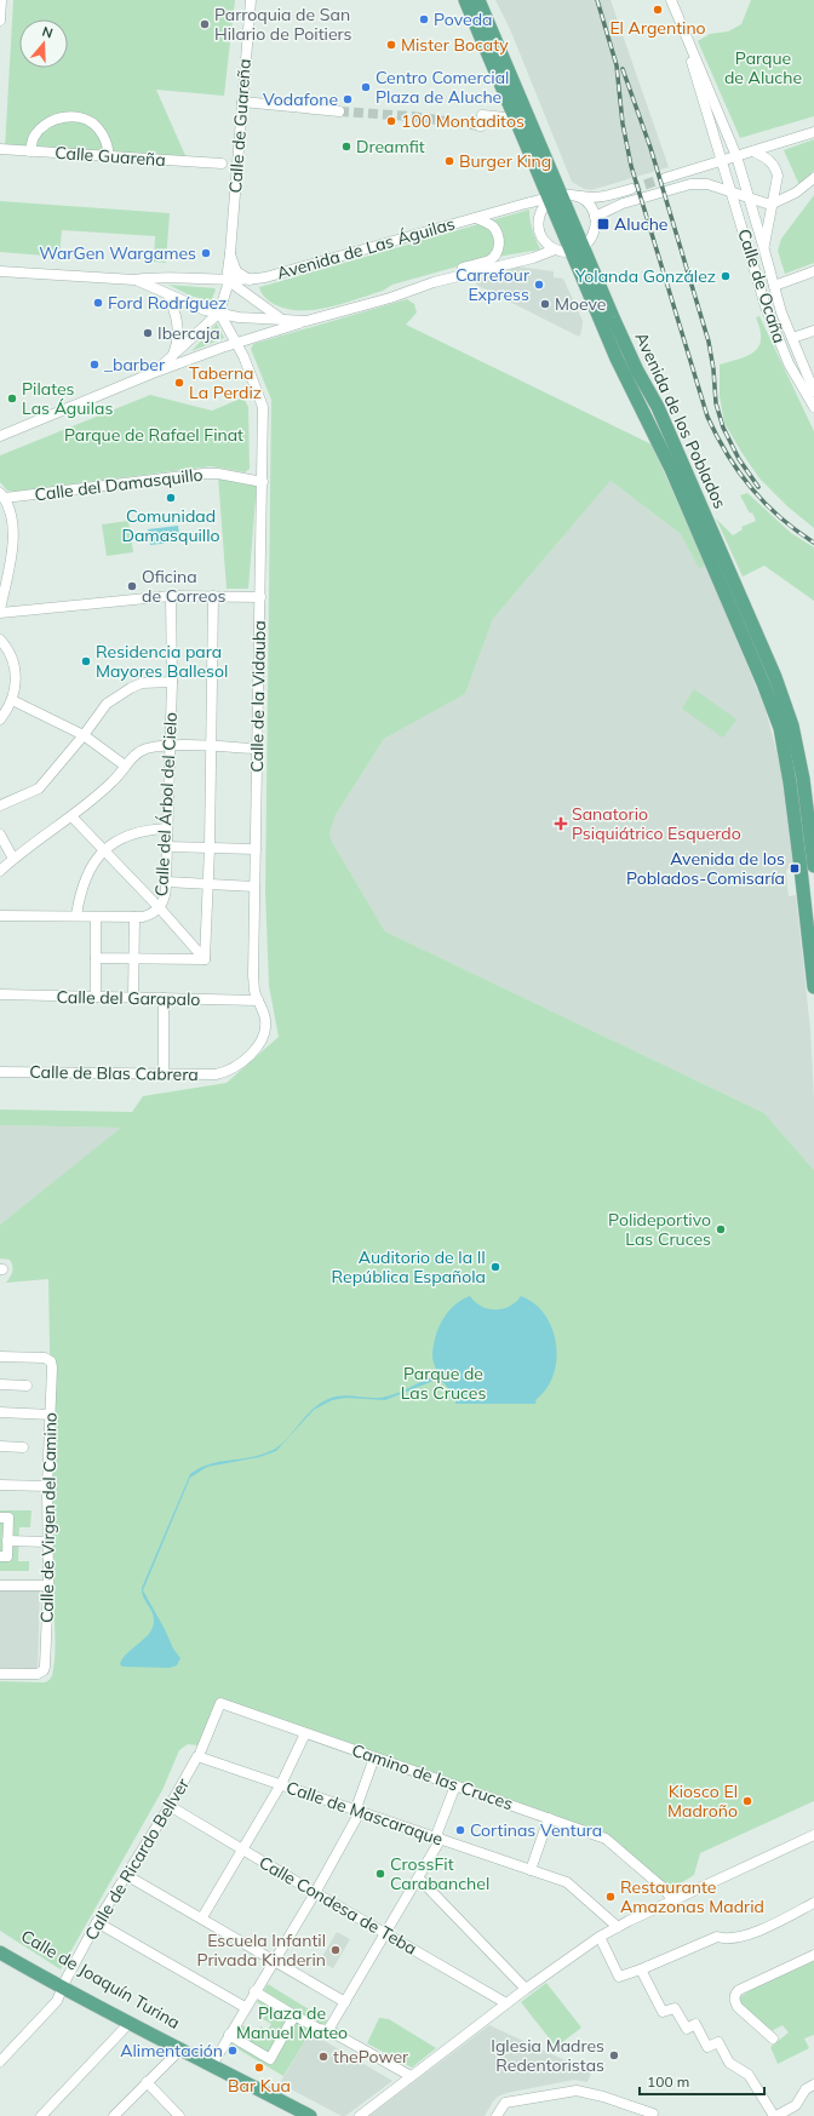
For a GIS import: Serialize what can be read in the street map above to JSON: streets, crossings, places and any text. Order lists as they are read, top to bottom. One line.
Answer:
{"streets":{"main road":["Avenida de los Poblados","Calle de Joaquín Turina"],"street":["Calle de Guareña","Calle Guareña","Avenida de Las Águilas","Calle de Ocaña","Calle del Damasquillo","Calle de la Vidauba","Calle del Árbol del Cielo","Calle del Garapalo","Calle de Blas Cabrera","Calle de Virgen del Camino","Camino de las Cruces","Calle de Mascaraque","Calle de Ricardo Bellver","Calle Condesa de Teba"]},"crossings":[["Calle de Guareña","Avenida de Las Águilas"],["Avenida de Las Águilas","Avenida de los Poblados"],["Avenida de Las Águilas","Calle de la Vidauba"],["Calle del Damasquillo","Calle de la Vidauba"],["Calle de la Vidauba","Calle del Garapalo"],["Calle de la Vidauba","Calle de Blas Cabrera"],["Camino de las Cruces","Calle de Mascaraque"],["Camino de las Cruces","Calle de Ricardo Bellver"],["Calle de Mascaraque","Calle de Ricardo Bellver"],["Calle de Ricardo Bellver","Calle Condesa de Teba"],["Calle de Ricardo Bellver","Calle de Joaquín Turina"]],"parks":["Parque de Aluche","Parque de Rafael Finat","Parque de Las Cruces","Plaza de Manuel Mateo"],"places":{"other":["El Argentino","Poveda","Parroquia de San Hilario de Poitiers","Mister Bocaty","Centro Comercial Plaza de Aluche","Vodafone","100 Montaditos","Dreamfit","Burger King","WarGen Wargames","Yolanda González","Carrefour Express","Ford Rodríguez","Moeve","Ibercaja","_barber","Taberna La Perdiz","Pilates Las Águilas","Comunidad Damasquillo","Oficina de Correos","Residencia para Mayores Ballesol","Polideportivo Las Cruces","Auditorio de la II República Española","Kiosco El Madroño","Cortinas Ventura","CrossFit Carabanchel","Restaurante Amazonas Madrid","Escuela Infantil Privada Kinderin","Alimentación","Iglesia Madres Redentoristas","thePower","Bar Kua"],"transit":["Aluche","Avenida de los Poblados-Comisaría"],"health":["Sanatorio Psiquiátrico Esquerdo"]},"scale_bar":"100 m","north":"top"}
